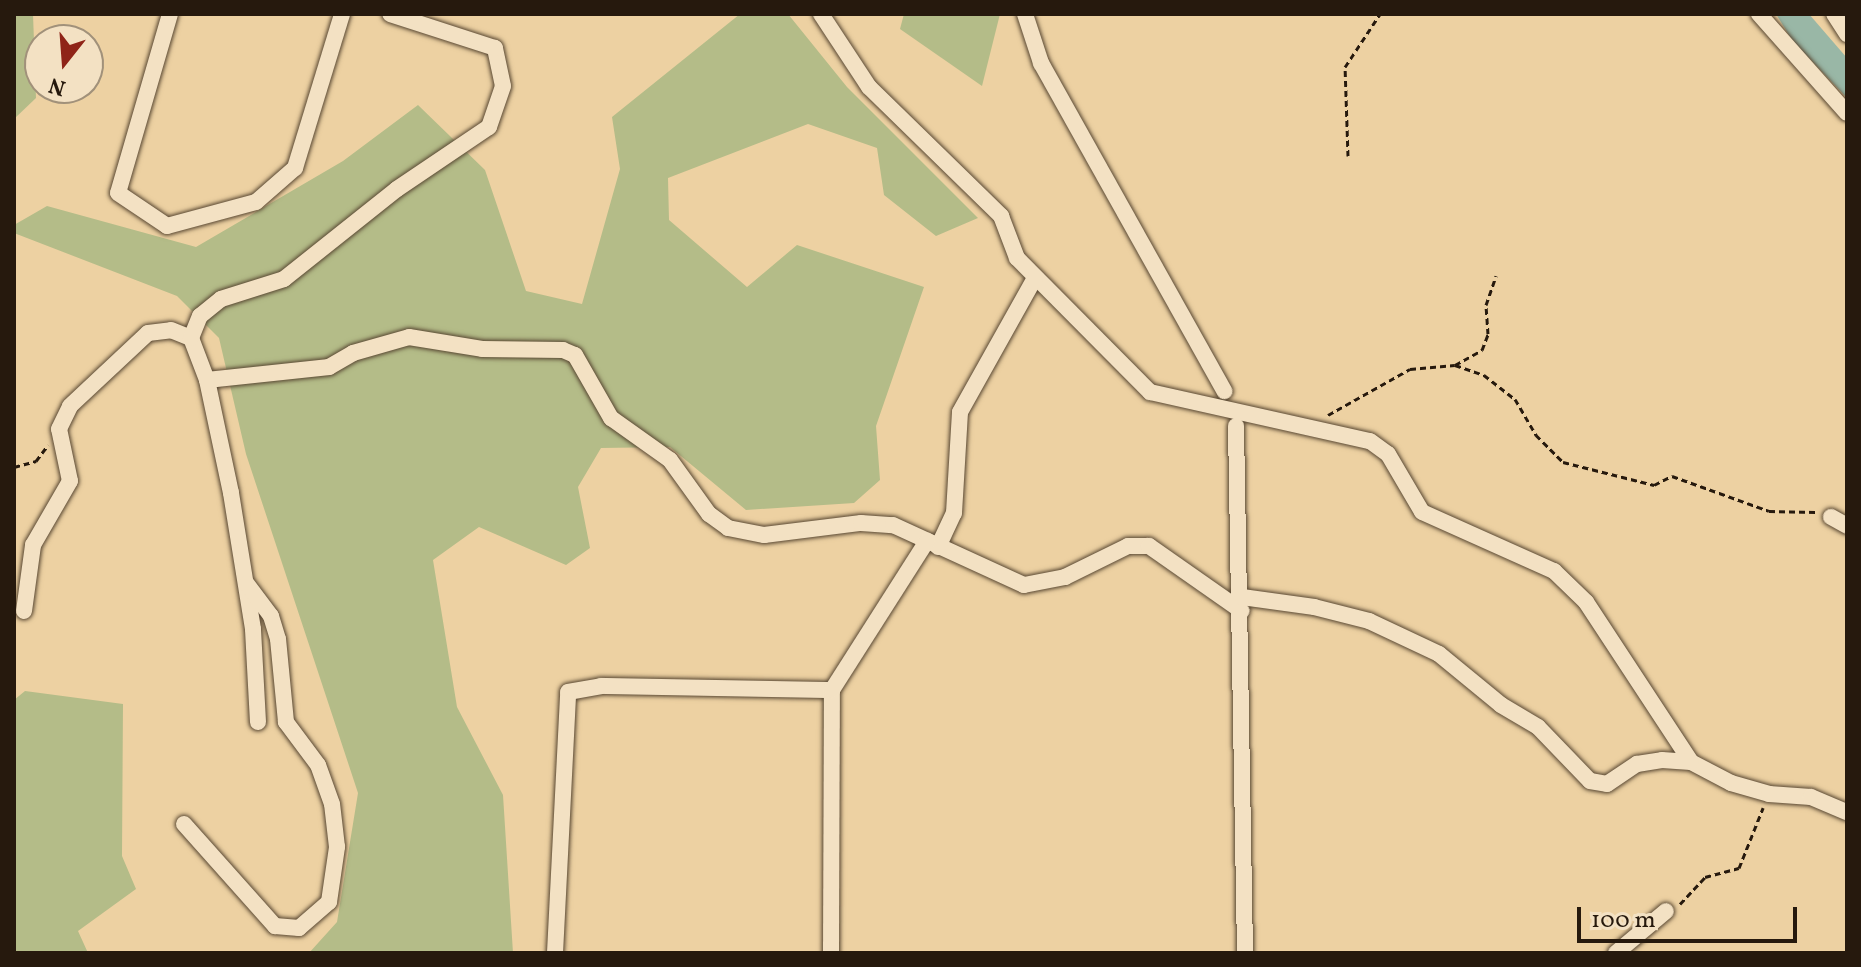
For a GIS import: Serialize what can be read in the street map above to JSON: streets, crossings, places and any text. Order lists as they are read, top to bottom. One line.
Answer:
{"scale_bar":"100 m","north":"bottom"}
